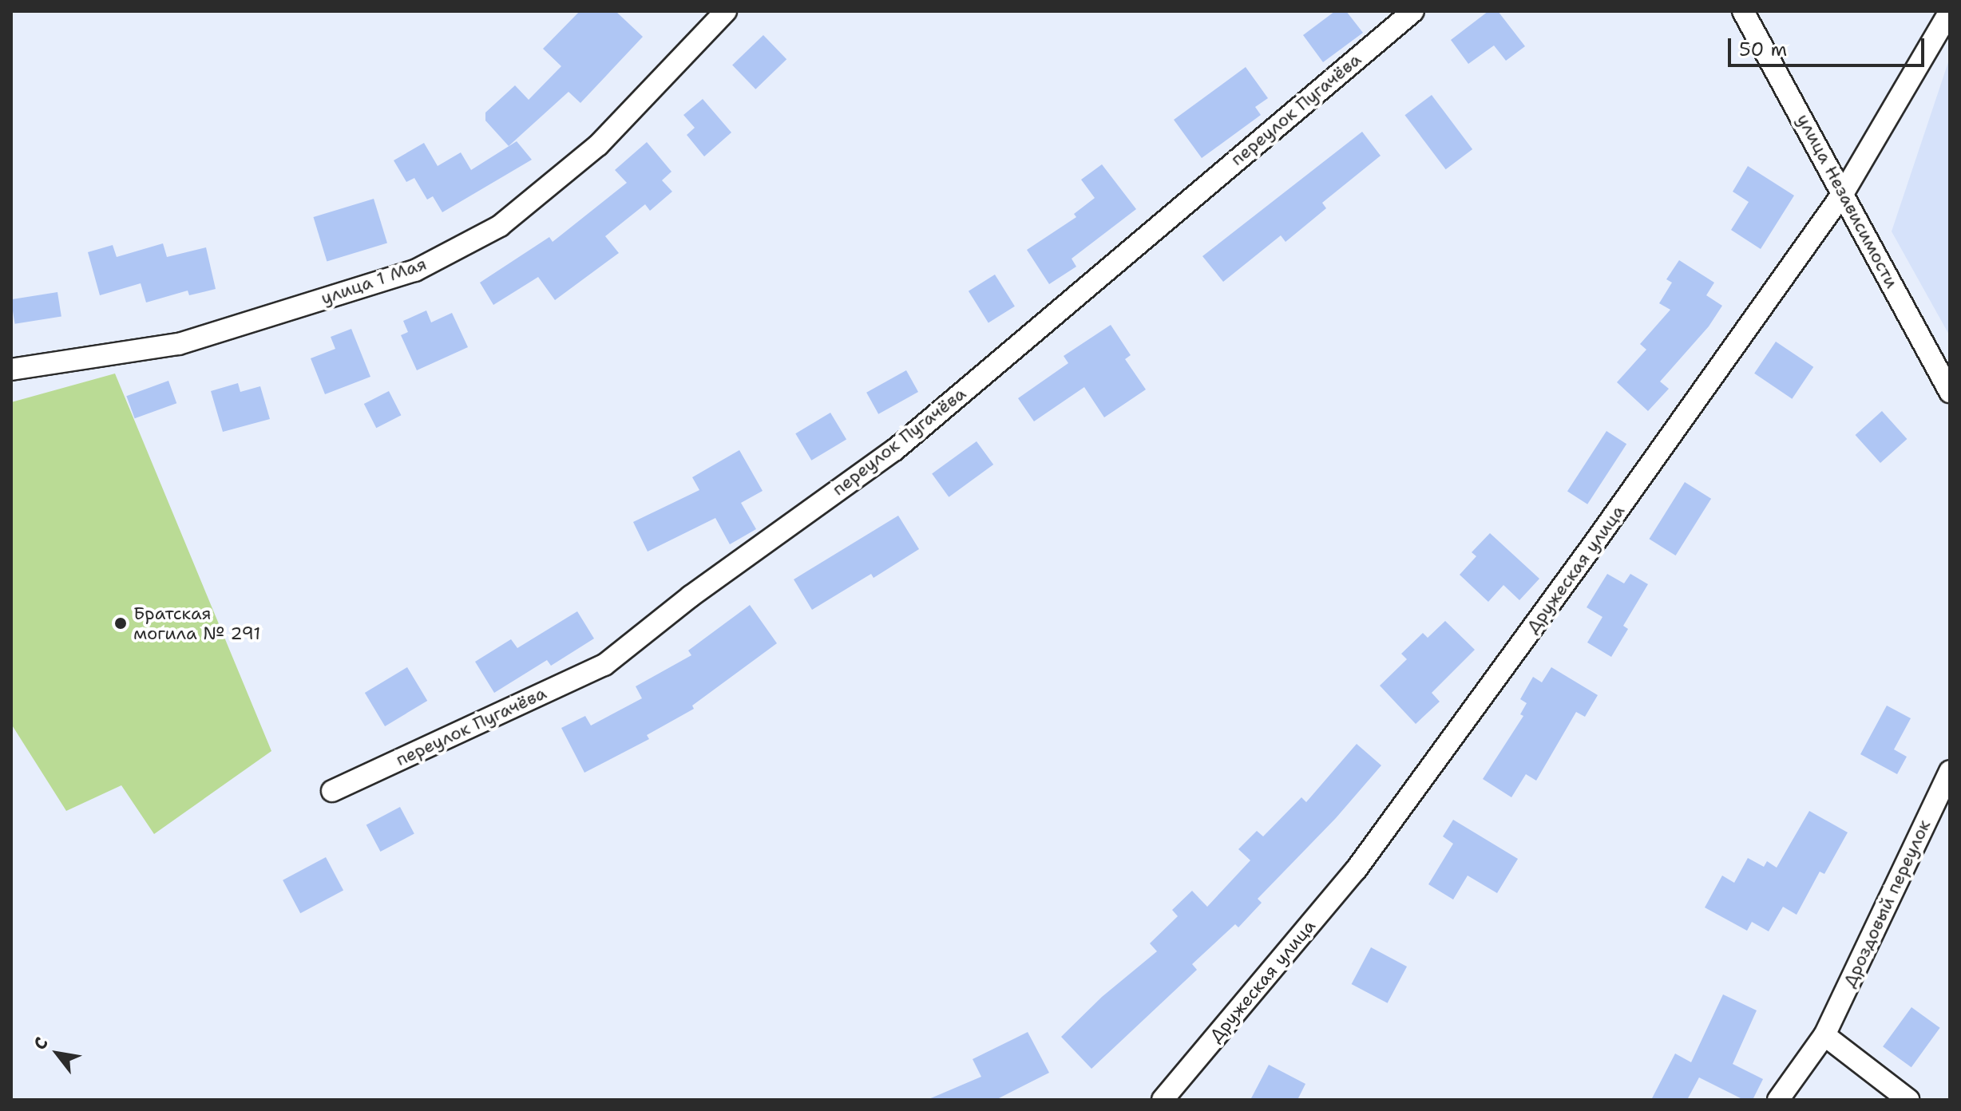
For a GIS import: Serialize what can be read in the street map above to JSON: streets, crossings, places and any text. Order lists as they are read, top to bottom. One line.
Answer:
{"streets":{"street":["переулок Пугачёва","улица Независимости","улица 1 Мая","Дружеская улица","Дроздовый переулок"]},"crossings":[["улица Независимости","Дружеская улица"]],"places":["Братская могила № 291"],"scale_bar":"50 m","north":"top left"}
